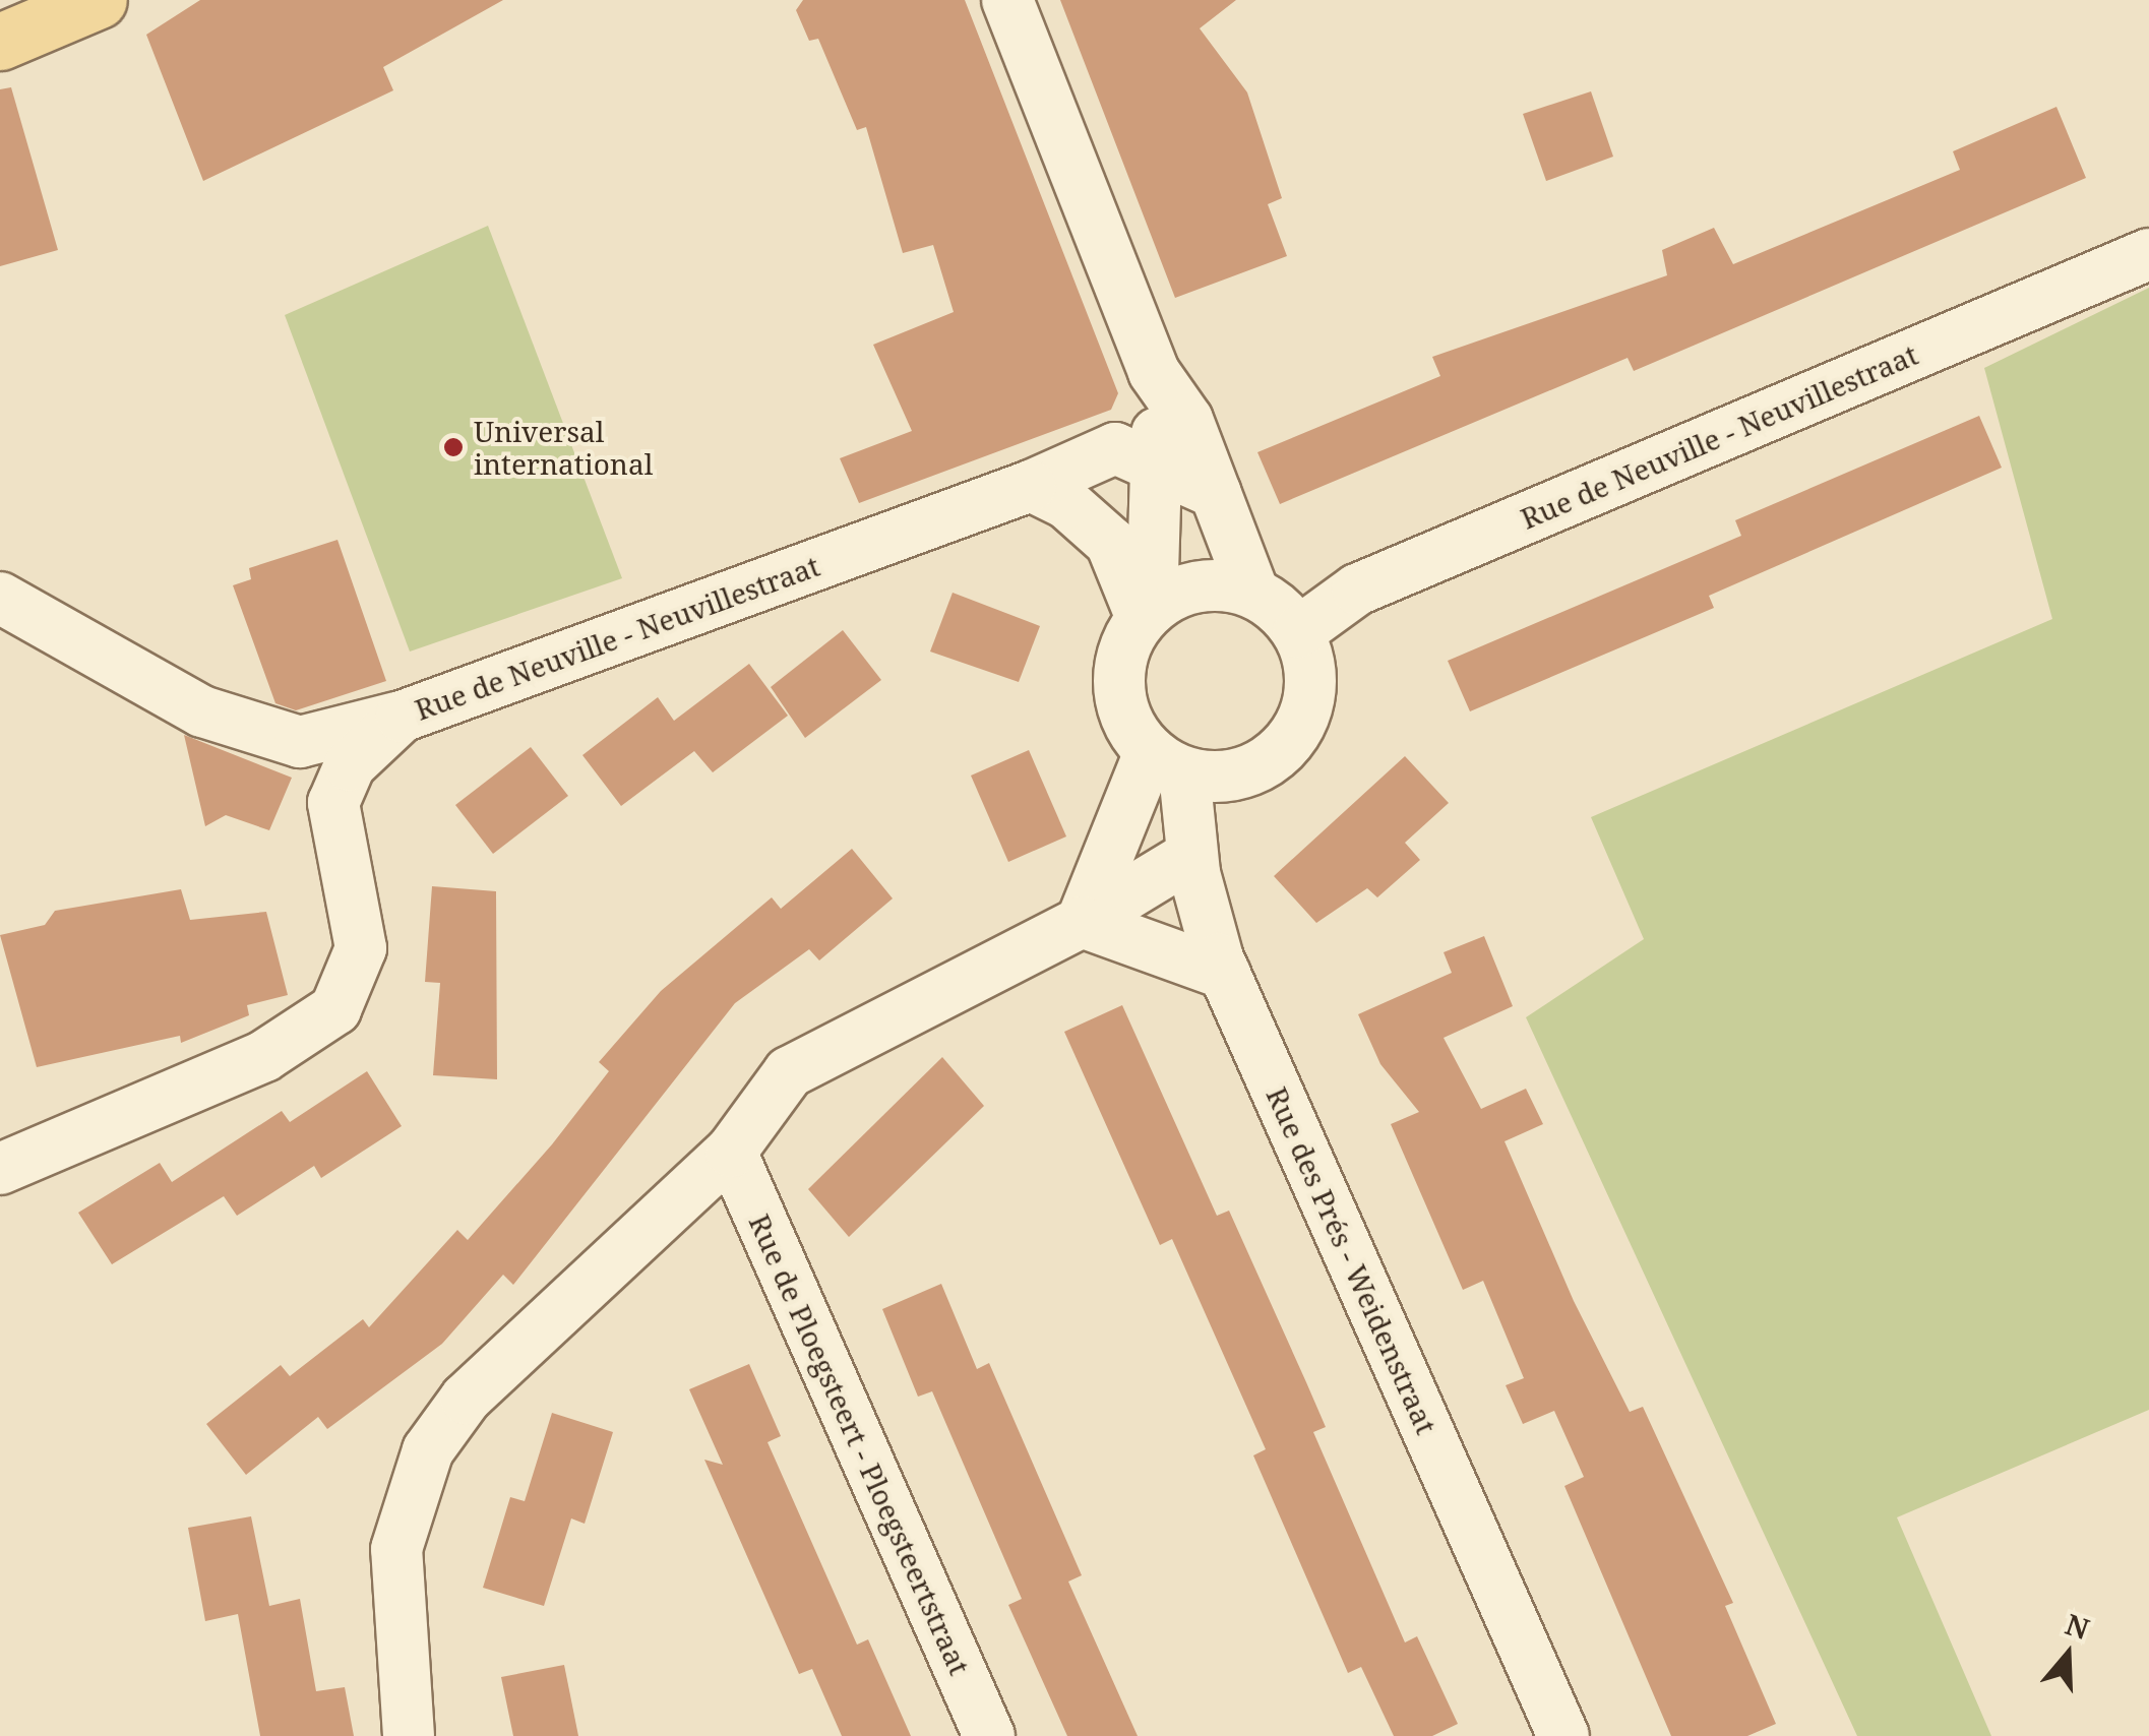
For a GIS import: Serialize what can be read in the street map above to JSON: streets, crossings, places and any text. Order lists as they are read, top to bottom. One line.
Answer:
{"streets":{"street":["Rue de Neuville - Neuvillestraat","Rue des Prés - Weidenstraat","Rue de Ploegsteert - Ploegsteertstraat"]},"crossings":[["Rue de Neuville - Neuvillestraat","Rue des Prés - Weidenstraat"]],"places":["Universal international"],"north":"top"}
